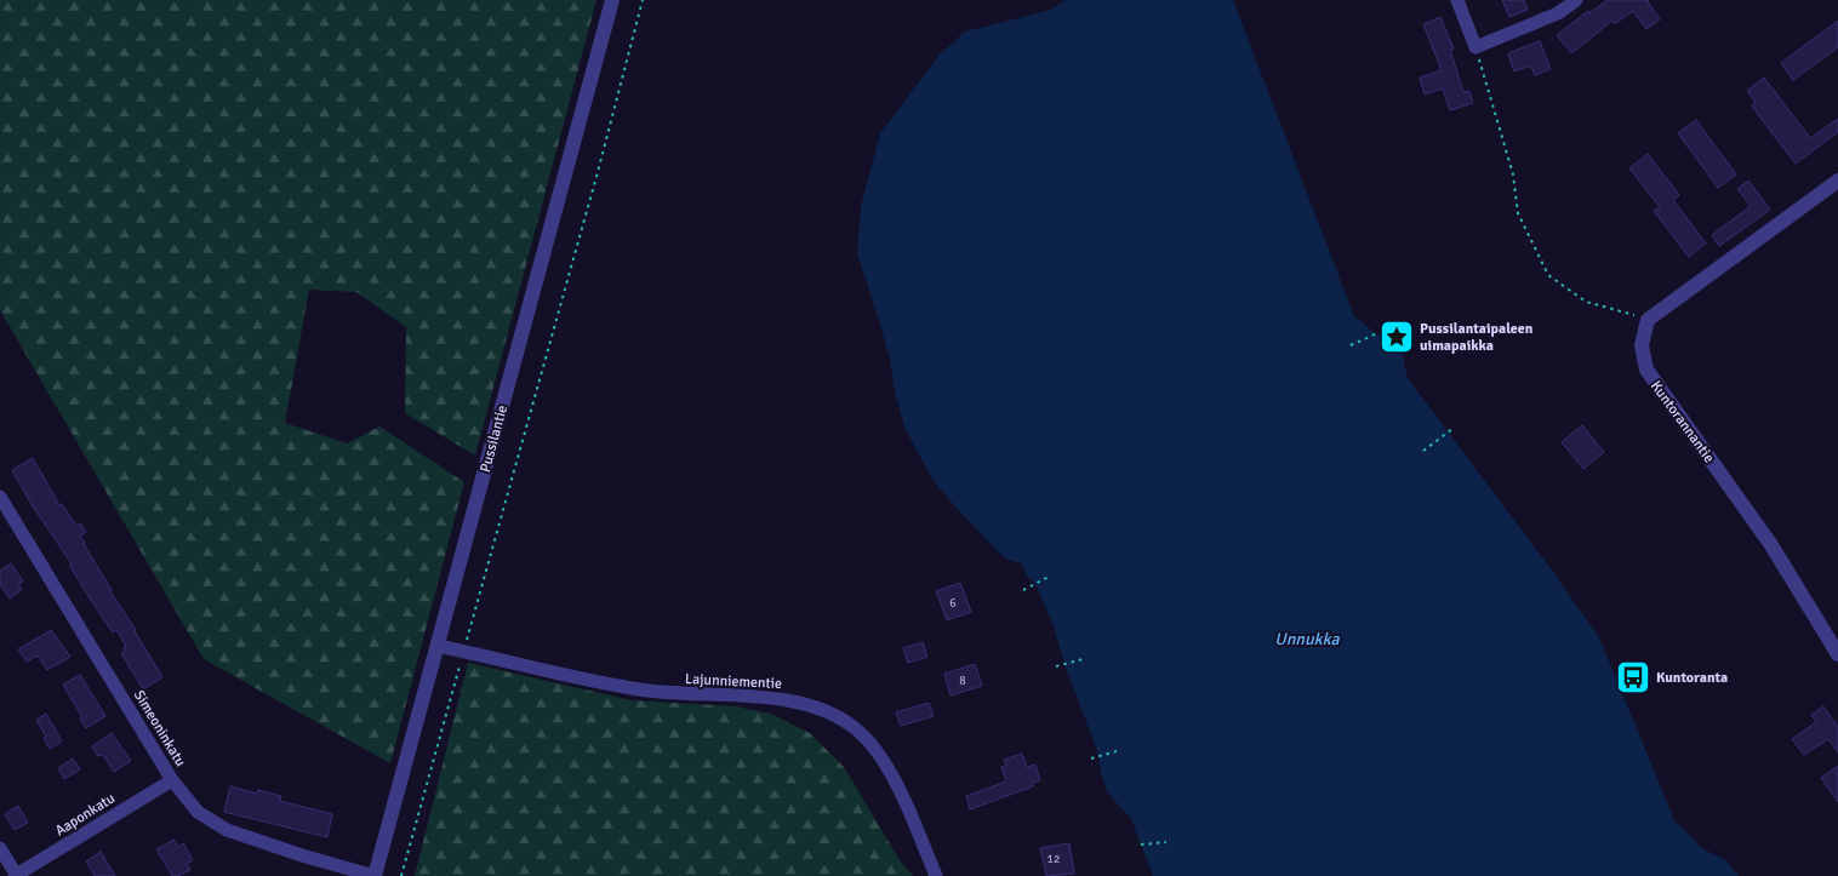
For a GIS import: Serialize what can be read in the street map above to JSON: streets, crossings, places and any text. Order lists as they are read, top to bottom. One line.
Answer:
{"streets":{"street":["Kuntorannantie","Pussilantie","Lajunniementie","Simeoninkatu","Aaponkatu"]},"crossings":[["Pussilantie","Lajunniementie"],["Pussilantie","Simeoninkatu"],["Simeoninkatu","Aaponkatu"]],"water":["Unnukka"],"places":{"place":["Pussilantaipaleen uimapaikka"],"bus stop":["Kuntoranta"]},"house_numbers":["6","8","12"]}
